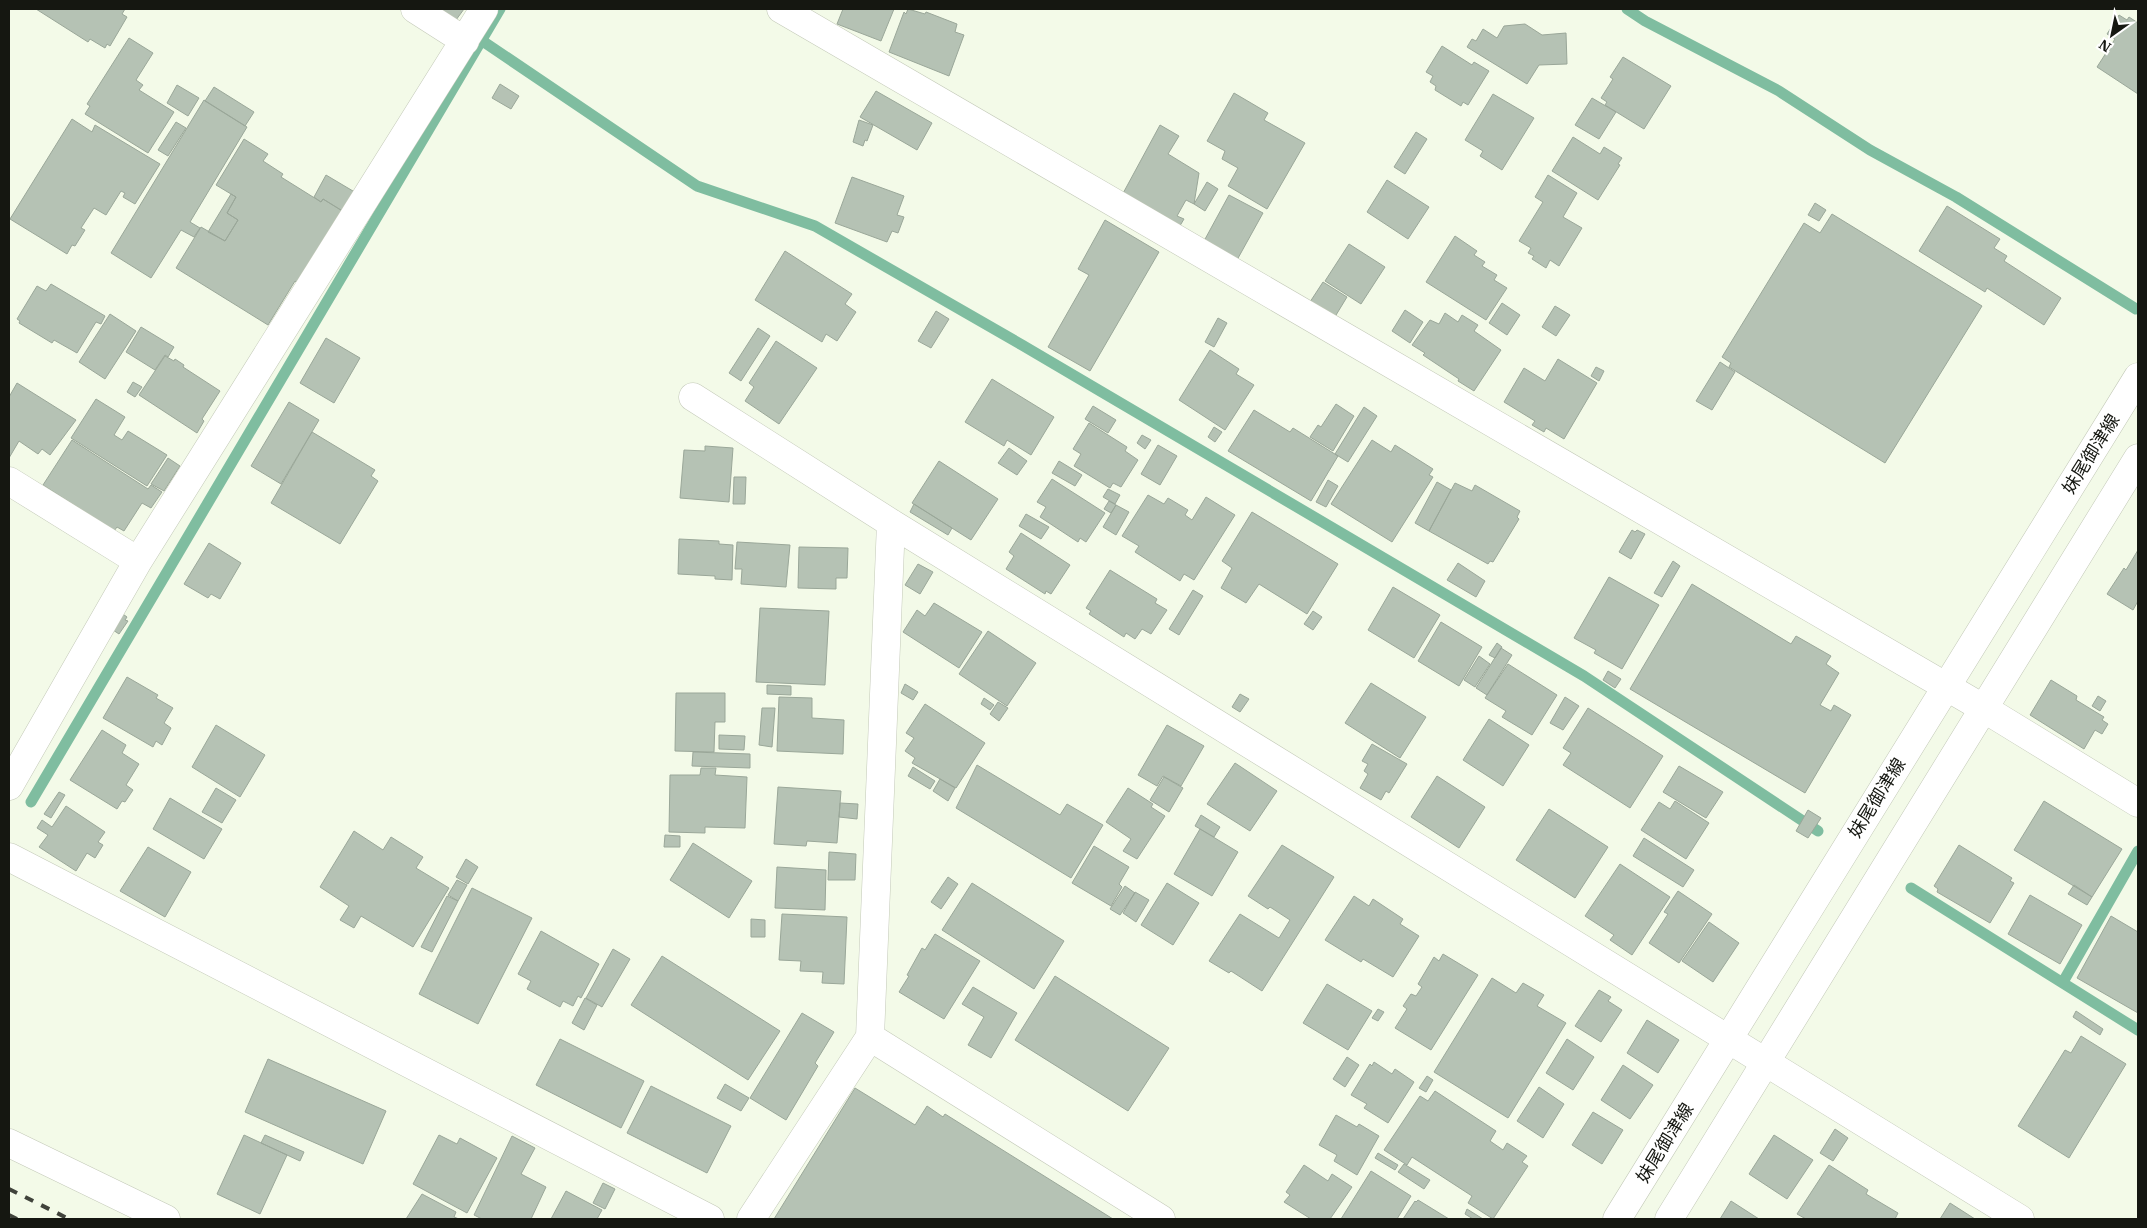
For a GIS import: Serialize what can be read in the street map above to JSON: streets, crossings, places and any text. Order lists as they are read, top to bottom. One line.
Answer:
{"streets":{"street":["妹尾御津線"]},"north":"bottom left"}
